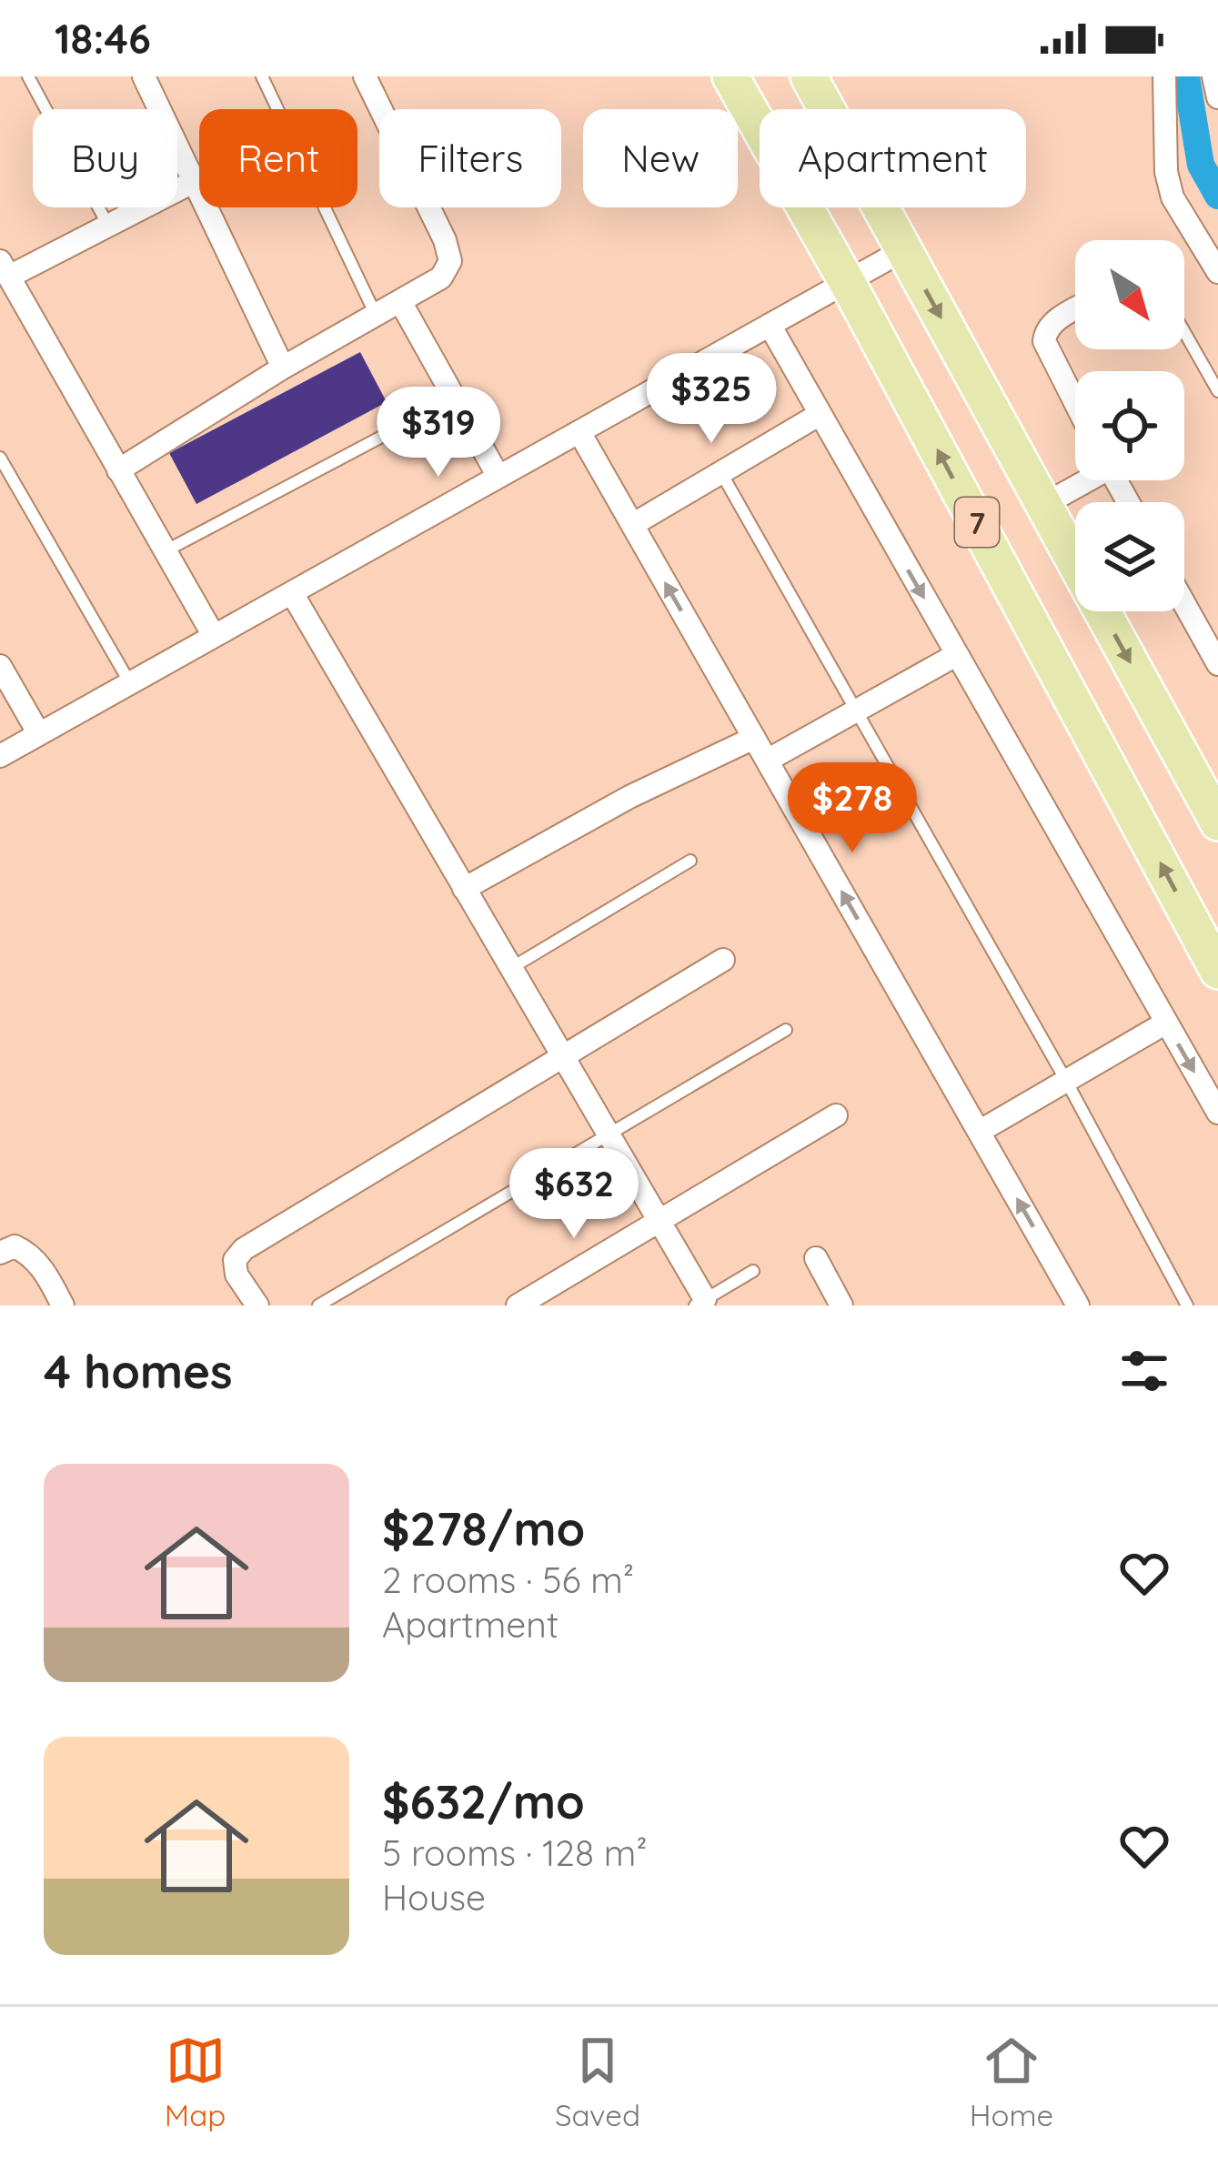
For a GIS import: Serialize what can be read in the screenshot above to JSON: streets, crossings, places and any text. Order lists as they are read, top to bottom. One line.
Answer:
{"streets":{"main road":["7"]},"north":"bottom right","page":{"status":"18:46","chip":["Buy","Rent","Filters","New","Apartment"],"price":["$325","$319","$278","$632"],"heading":"4 homes","list":[{"name":"$278/mo","note":"2 rooms · 56 m² · Apartment"},{"name":"$632/mo","note":"5 rooms · 128 m² · House"}],"tabs":["Map","Saved","Home"]}}
